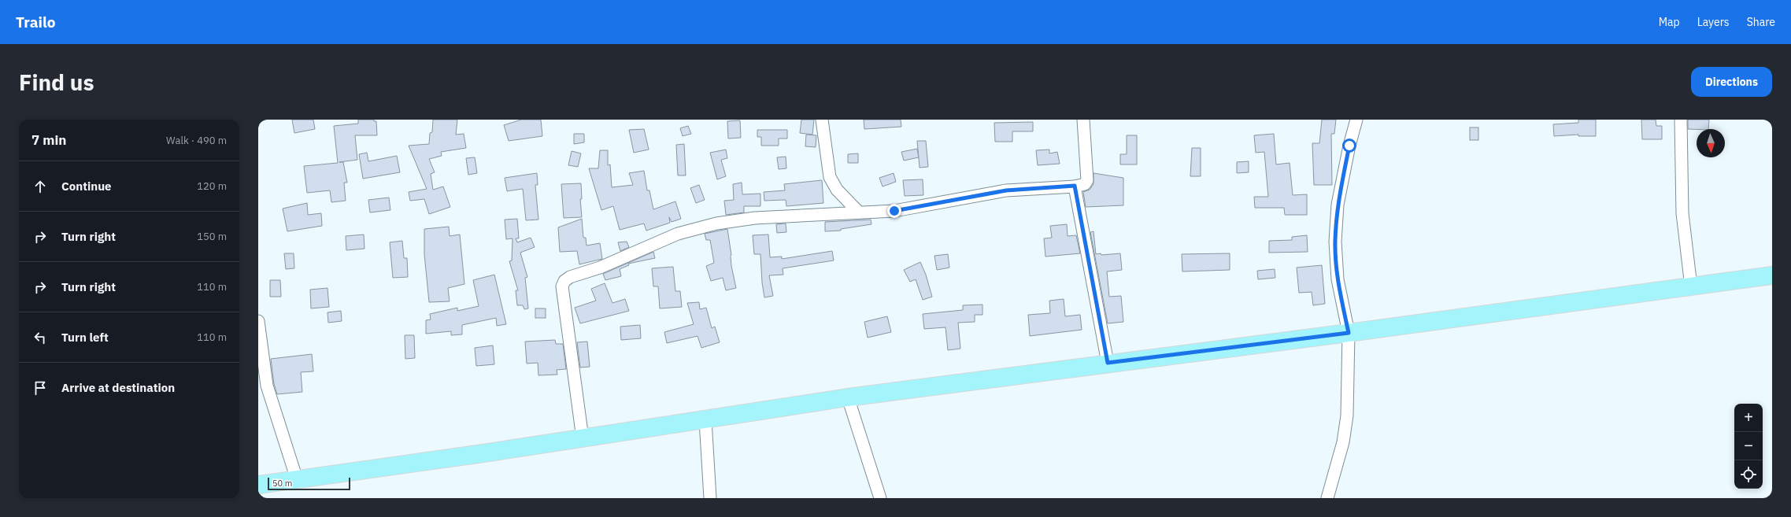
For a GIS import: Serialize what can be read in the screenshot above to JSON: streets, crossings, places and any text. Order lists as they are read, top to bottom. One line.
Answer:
{"scale_bar":"50 m","north":"bottom","page":{"header":"Trailo","nav":["Map","Layers","Share"],"buttons":"Directions","title":"Find us","heading":["7 min","Walk · 490 m"],"list":[["Continue","120 m"],["Turn right","150 m"],["Turn right","110 m"],["Turn left","110 m"],"Arrive at destination"],"map_buttons":["+","−"],"scale":"50 m"}}
